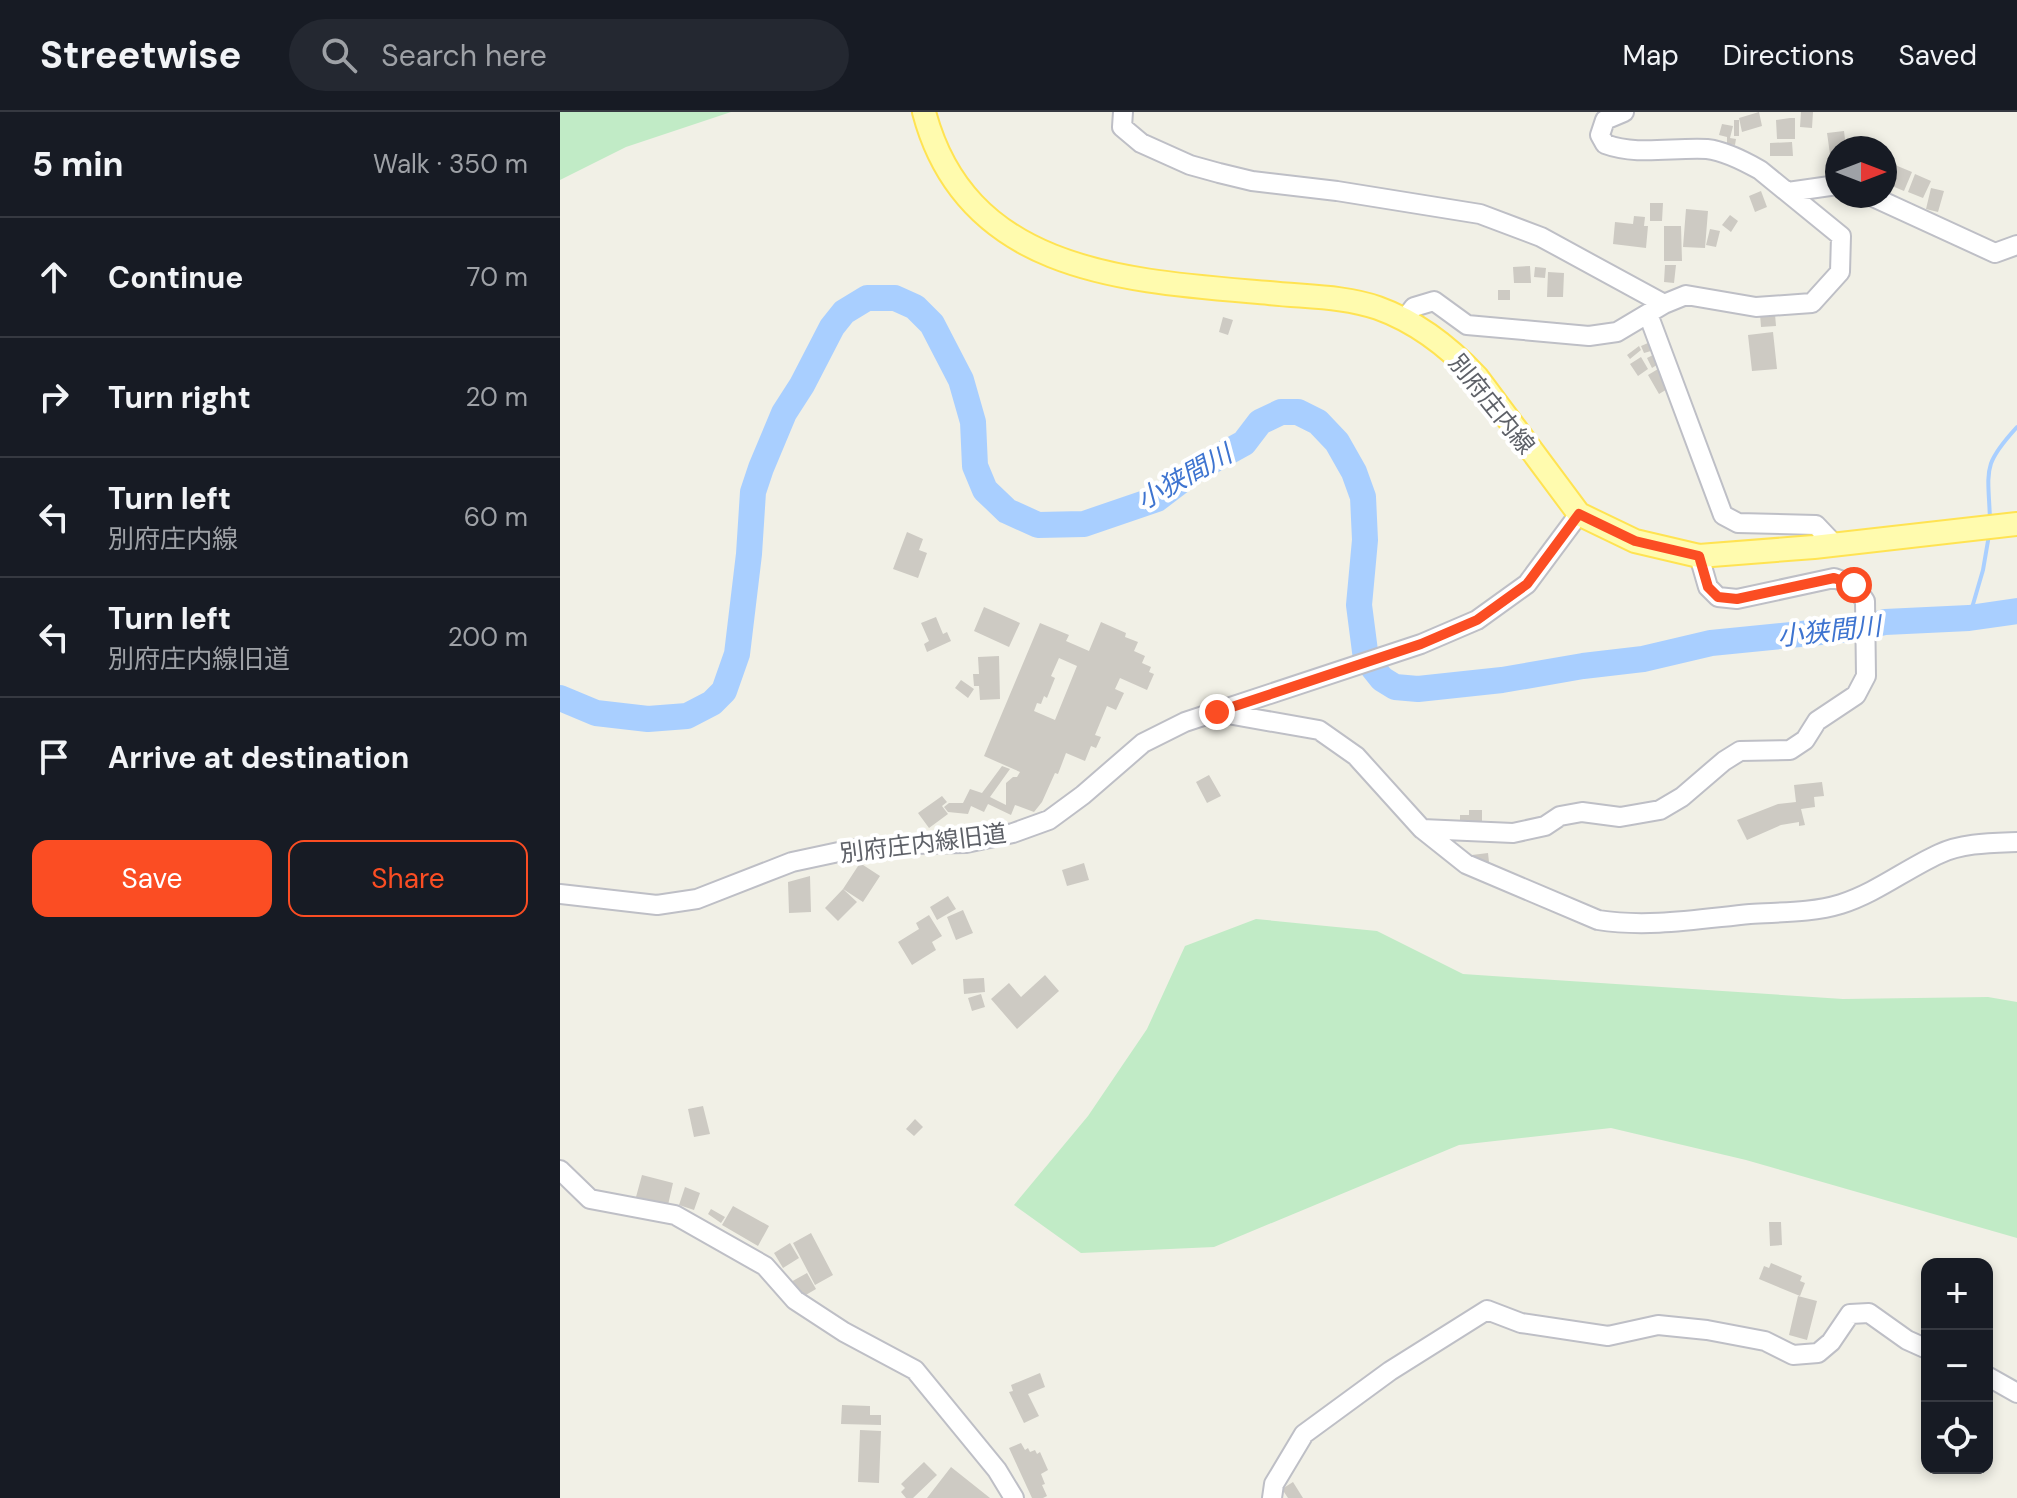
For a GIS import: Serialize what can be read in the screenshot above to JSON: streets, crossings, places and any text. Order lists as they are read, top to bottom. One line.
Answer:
{"streets":{"main road":["別府庄内線"],"street":["別府庄内線旧道"]},"crossings":[["別府庄内線","別府庄内線旧道"]],"water":["小狭間川"],"north":"right","page":{"header":"Streetwise","search":"Search here","nav":["Map","Directions","Saved"],"heading":["5 min","Walk · 350 m"],"list":[["Continue","70 m"],["Turn right","20 m"],["Turn left","別府庄内線","60 m"],["Turn left","別府庄内線旧道","200 m"],"Arrive at destination"],"buttons":["Save","Share"],"map_buttons":["+","−"]}}
